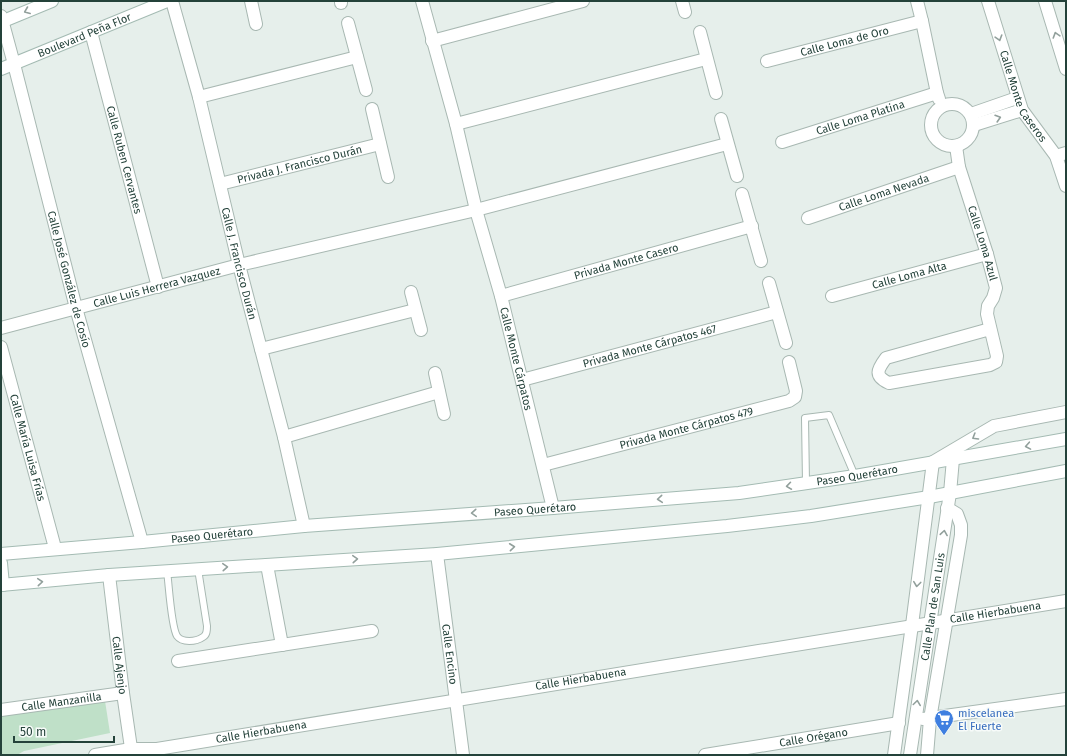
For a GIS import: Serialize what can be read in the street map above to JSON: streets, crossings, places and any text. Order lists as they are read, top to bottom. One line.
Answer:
{"streets":{"street":["Boulevard Peña Flor","Calle Loma de Oro","Calle Monte Caseros","Calle Loma Platina","Calle Ruben Cervantes","Privada J. Francisco Durán","Calle Loma Nevada","Calle Loma Azul","Privada Monte Casero","Calle J. Francisco Durán","Calle Loma Alta","Calle José González de Cosío","Calle Luis Herrera Vazquez","Privada Monte Cárpatos 467","Calle Monte Cárpatos","Privada Monte Cárpatos 479","Calle María Luisa Frías","Paseo Querétaro","Calle Plan de San Luis","Calle Hierbabuena","Calle Encino","Calle Ajenjo","Calle Manzanilla","Calle Orégano"]},"crossings":[["Boulevard Peña Flor","Calle Ruben Cervantes"],["Boulevard Peña Flor","Calle José González de Cosío"],["Calle Ruben Cervantes","Calle Luis Herrera Vazquez"],["Privada J. Francisco Durán","Calle J. Francisco Durán"],["Calle Loma Nevada","Calle Loma Azul"],["Calle Loma Azul","Calle Loma Alta"],["Privada Monte Casero","Calle Monte Cárpatos"],["Calle J. Francisco Durán","Calle Luis Herrera Vazquez"],["Calle J. Francisco Durán","Paseo Querétaro"],["Calle José González de Cosío","Calle Luis Herrera Vazquez"],["Calle José González de Cosío","Paseo Querétaro"],["Calle Luis Herrera Vazquez","Calle Monte Cárpatos"],["Privada Monte Cárpatos 467","Calle Monte Cárpatos"],["Calle Monte Cárpatos","Privada Monte Cárpatos 479"],["Calle Monte Cárpatos","Paseo Querétaro"],["Calle María Luisa Frías","Paseo Querétaro"],["Paseo Querétaro","Calle Plan de San Luis"],["Calle Plan de San Luis","Calle Hierbabuena"],["Calle Plan de San Luis","Calle Orégano"],["Calle Hierbabuena","Calle Encino"],["Calle Hierbabuena","Calle Ajenjo"],["Calle Ajenjo","Calle Manzanilla"]],"places":{"supermarket":["miscelanea El Fuerte"]},"scale_bar":"50 m"}
